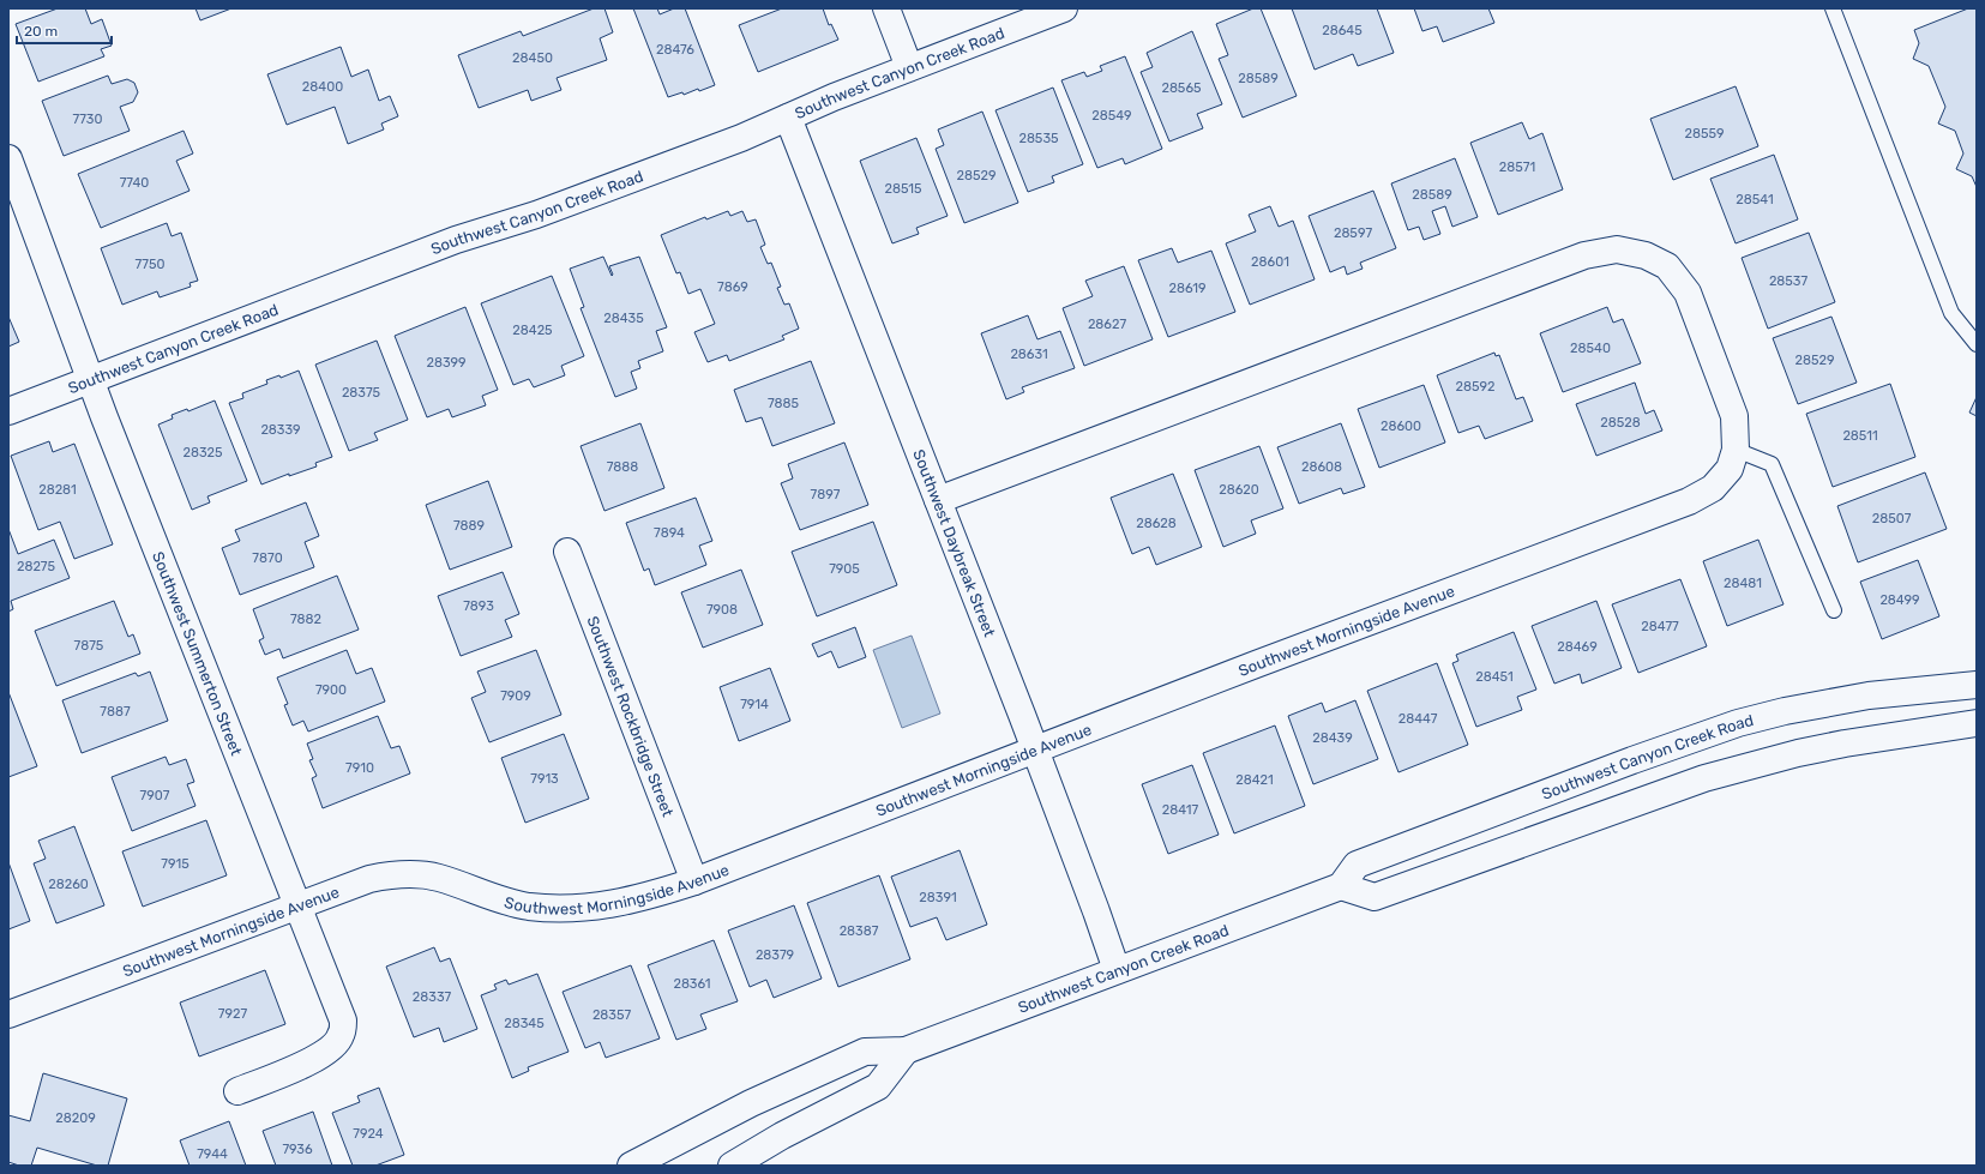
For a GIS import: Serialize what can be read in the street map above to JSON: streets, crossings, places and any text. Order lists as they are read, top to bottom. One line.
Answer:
{"streets":{"street":["Southwest Canyon Creek Road","Southwest Daybreak Street","Southwest Morningside Avenue","Southwest Summerton Street","Southwest Rockbridge Street"]},"crossings":[["Southwest Canyon Creek Road","Southwest Daybreak Street"],["Southwest Canyon Creek Road","Southwest Summerton Street"],["Southwest Daybreak Street","Southwest Morningside Avenue"],["Southwest Morningside Avenue","Southwest Summerton Street"],["Southwest Morningside Avenue","Southwest Rockbridge Street"]],"house_numbers":["28645","28476","28450","28589","28400","28565","28549","7730","28559","28535","28571","28529","7740","28515","28589","28541","28597","28601","7750","28537","7869","28619","28435","28627","28425","28540","28631","28529","28399","28592","28375","7885","28528","28600","28339","28511","28325","7888","28608","28281","28620","7897","28507","28628","7889","7894","7870","28275","7905","28481","28499","7893","7908","7882","28477","7875","28469","28451","7900","7909","7914","7887","28447","28439","7910","7913","28421","7907","28417","7915","28260","28391","28387","28379","28361","28337","7927","28357","28345","28209","7924","7936","7944"],"scale_bar":"20 m"}
